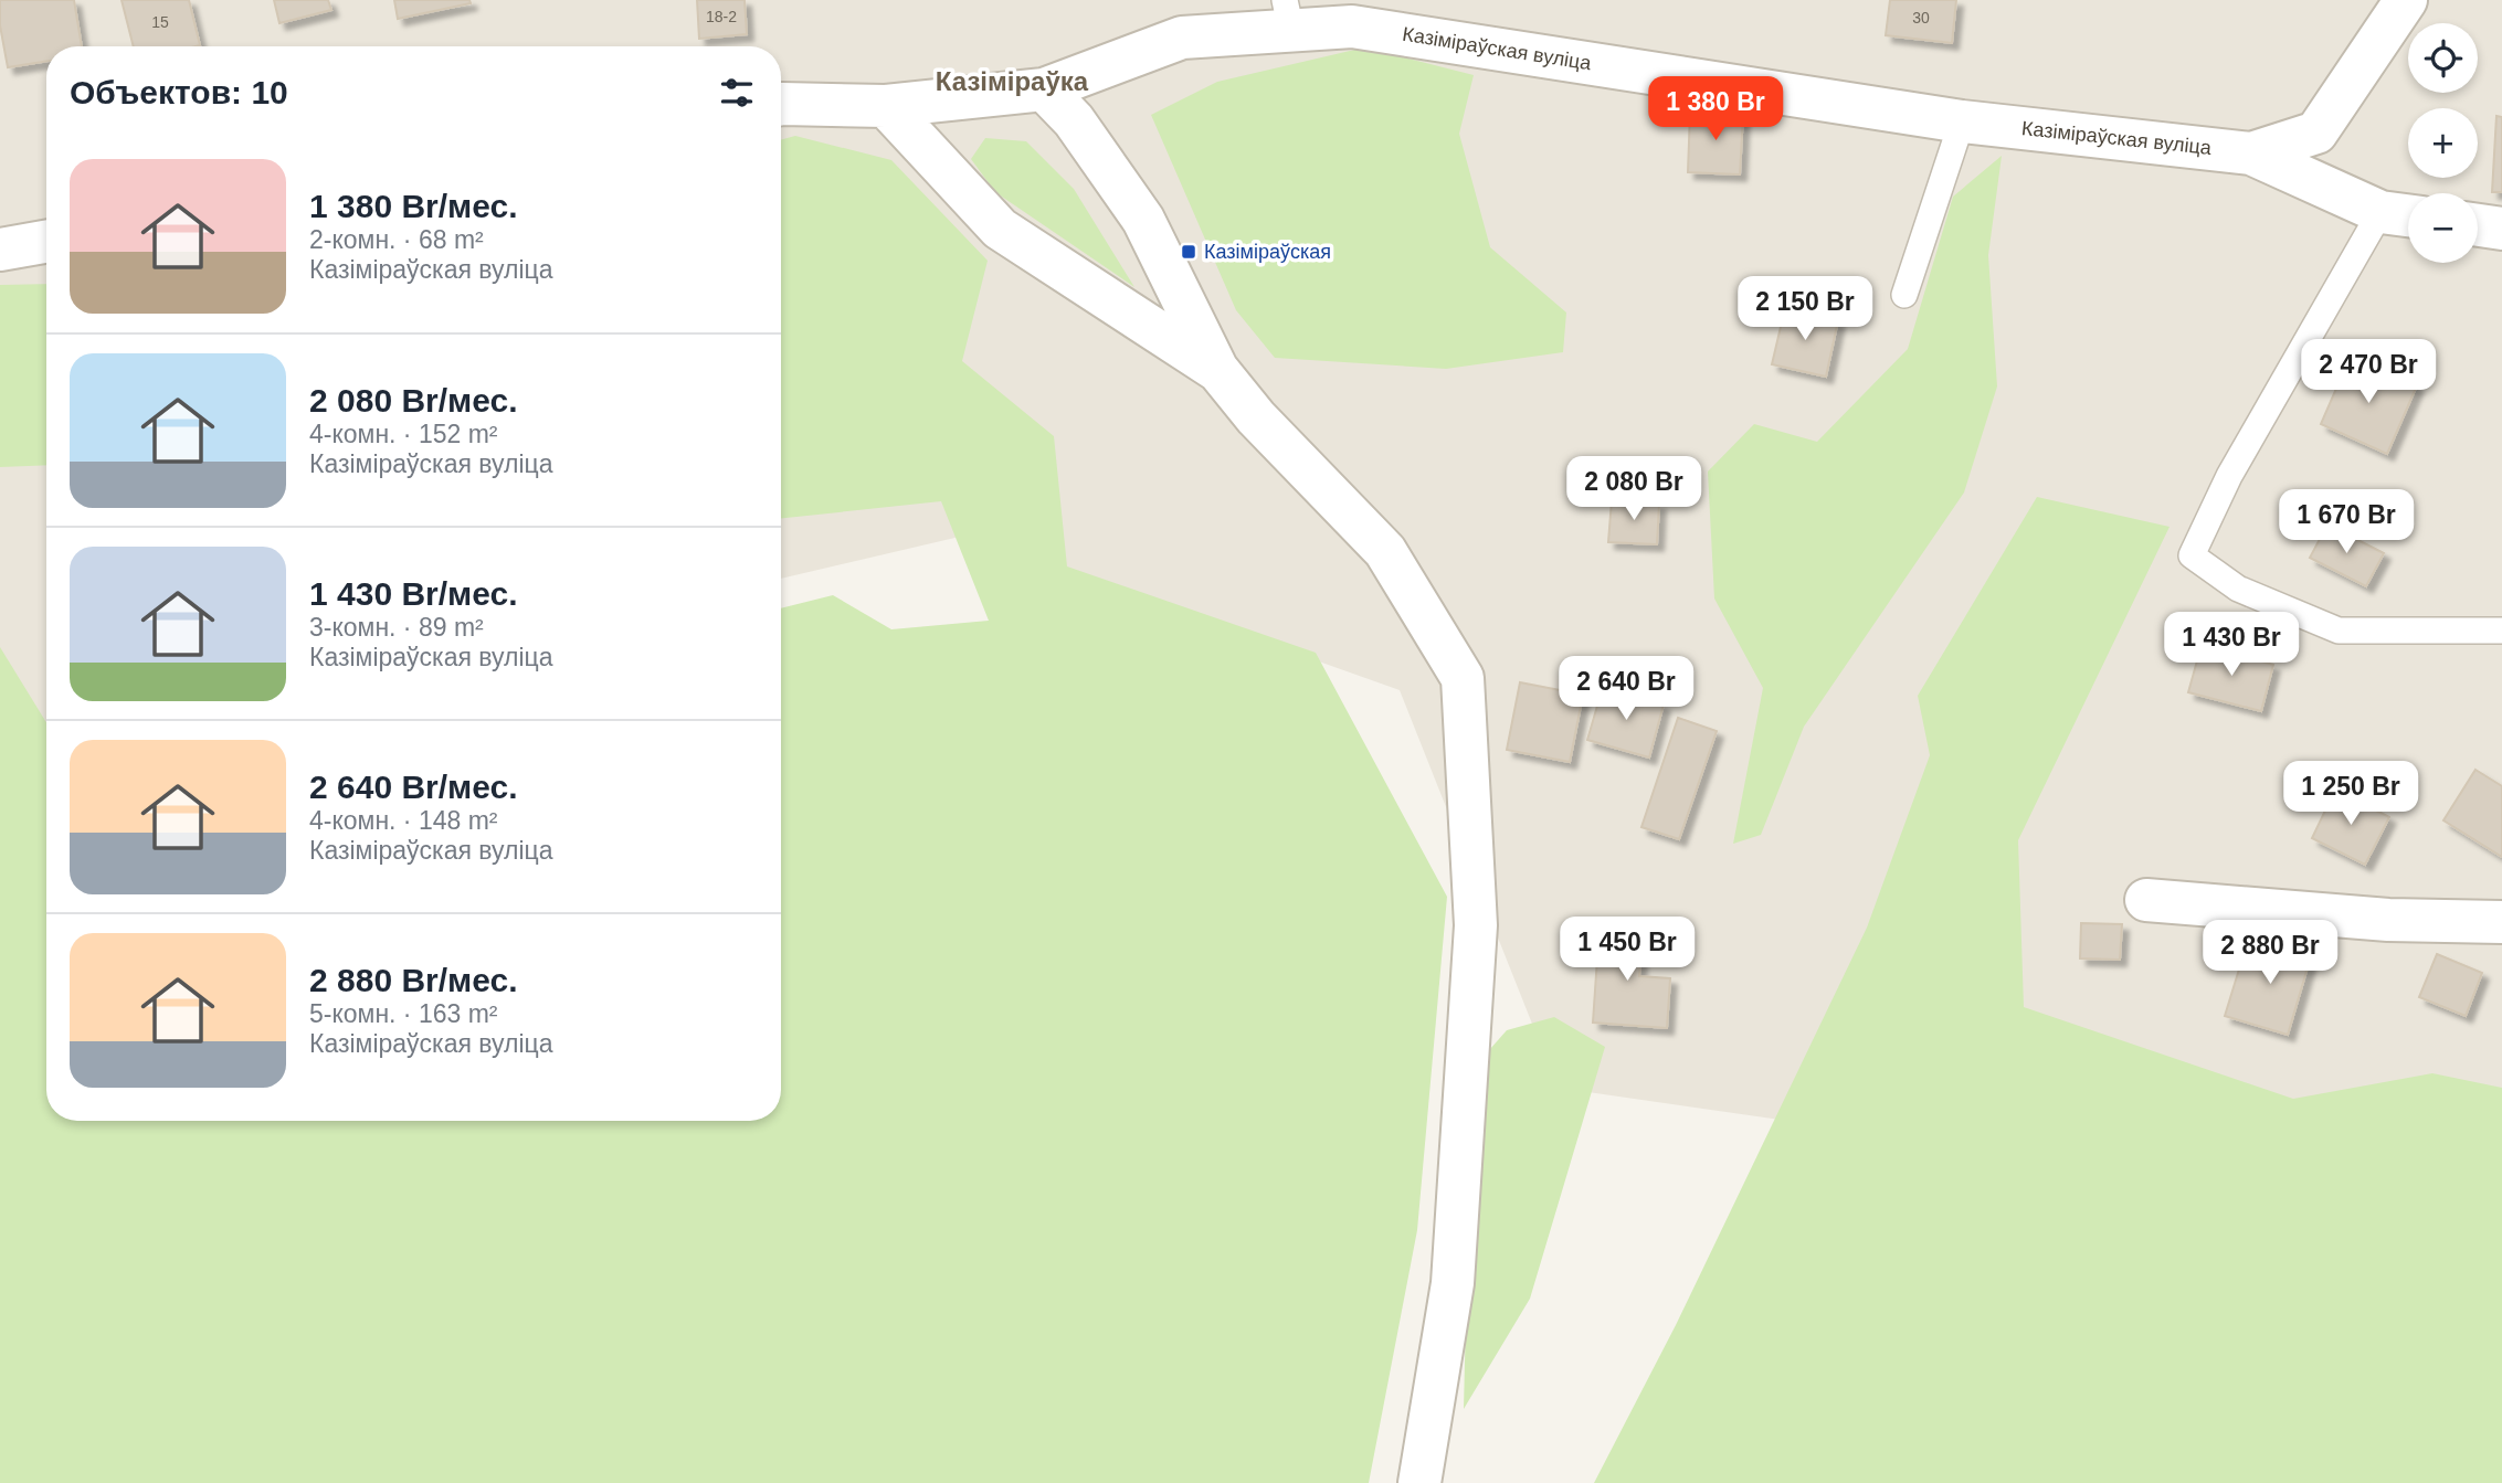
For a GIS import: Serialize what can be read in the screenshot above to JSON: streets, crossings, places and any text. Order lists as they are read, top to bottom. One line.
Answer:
{"streets":{"street":["Казіміраўская вуліца"]},"districts":["Казіміраўка"],"places":{"transit":["Казіміраўская"]},"house_numbers":["18-2","30","15"],"page":{"map_buttons":["+","−"],"heading":"Объектов: 10","price":["1 380 Br","2 150 Br","2 470 Br","2 080 Br","1 670 Br","1 430 Br","2 640 Br","1 250 Br","1 450 Br","2 880 Br"],"list":[{"name":"1 380 Br/мес.","note":"2-комн. · 68 m² · Казіміраўская вуліца"},{"name":"2 080 Br/мес.","note":"4-комн. · 152 m² · Казіміраўская вуліца"},{"name":"1 430 Br/мес.","note":"3-комн. · 89 m² · Казіміраўская вуліца"},{"name":"2 640 Br/мес.","note":"4-комн. · 148 m² · Казіміраўская вуліца"},{"name":"2 880 Br/мес.","note":"5-комн. · 163 m² · Казіміраўская вуліца"}]}}
